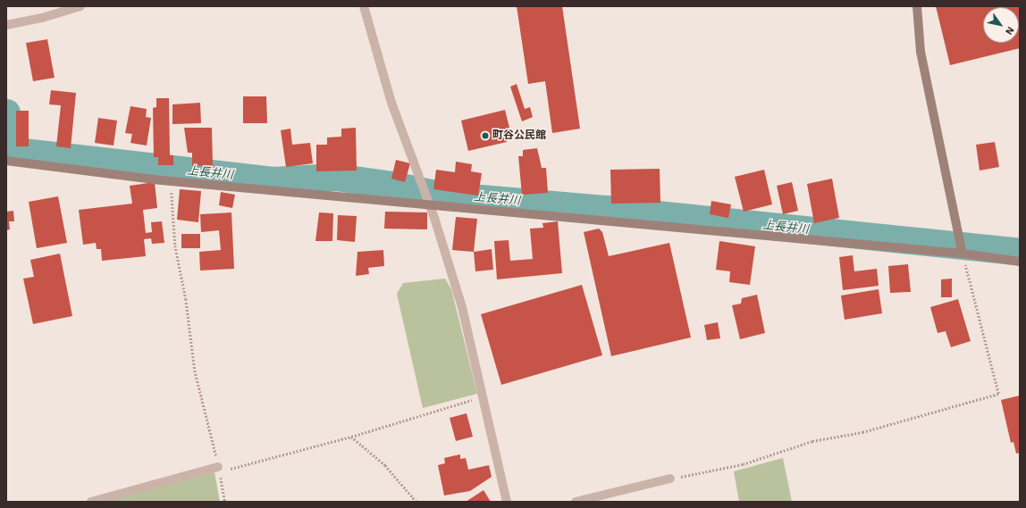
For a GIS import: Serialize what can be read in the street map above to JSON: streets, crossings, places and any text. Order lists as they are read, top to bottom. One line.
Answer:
{"water":["上長井川"],"places":["町谷公民館"],"north":"bottom right"}
